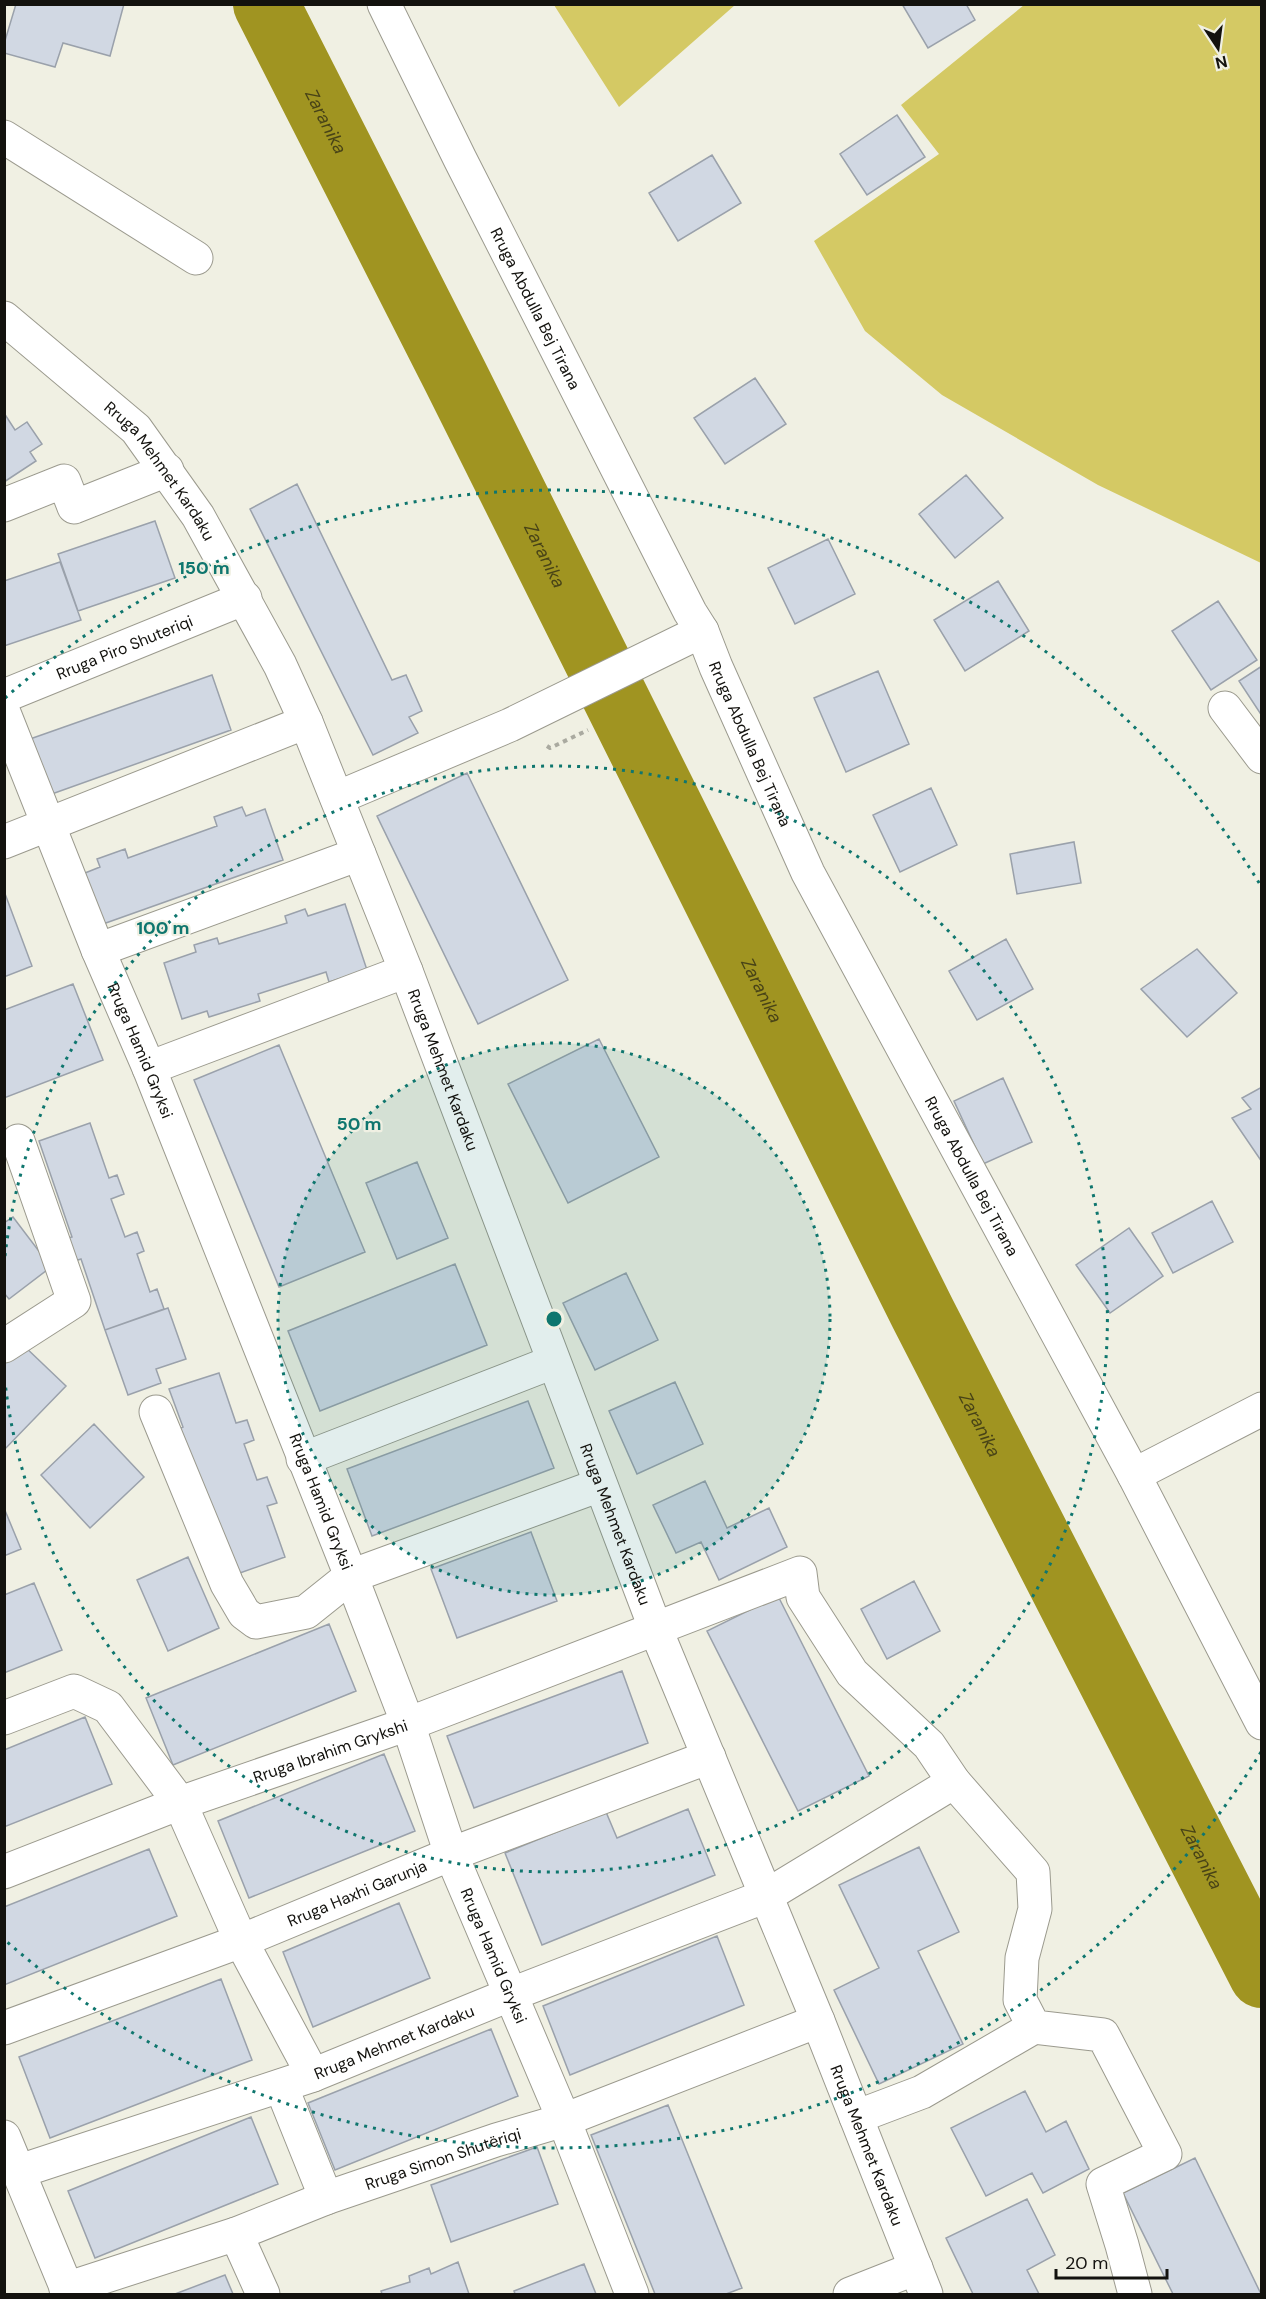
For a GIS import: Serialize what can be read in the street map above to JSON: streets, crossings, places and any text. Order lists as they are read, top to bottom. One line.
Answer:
{"streets":{"street":["Rruga Abdulla Bej Tirana","Rruga Mehmet Kardaku","Rruga Piro Shuteriqi","Rruga Hamid Gryksi","Rruga Ibrahim Grykshi","Rruga Haxhi Garunja","Rruga Simon Shutëriqi"]},"crossings":[["Rruga Mehmet Kardaku","Rruga Piro Shuteriqi"],["Rruga Mehmet Kardaku","Rruga Hamid Gryksi"],["Rruga Mehmet Kardaku","Rruga Ibrahim Grykshi"],["Rruga Mehmet Kardaku","Rruga Haxhi Garunja"],["Rruga Mehmet Kardaku","Rruga Simon Shutëriqi"],["Rruga Hamid Gryksi","Rruga Ibrahim Grykshi"],["Rruga Hamid Gryksi","Rruga Haxhi Garunja"],["Rruga Hamid Gryksi","Rruga Simon Shutëriqi"]],"water":["Zaranika"],"scale_bar":"20 m","north":"bottom","rings":["150 m","100 m","50 m"]}
